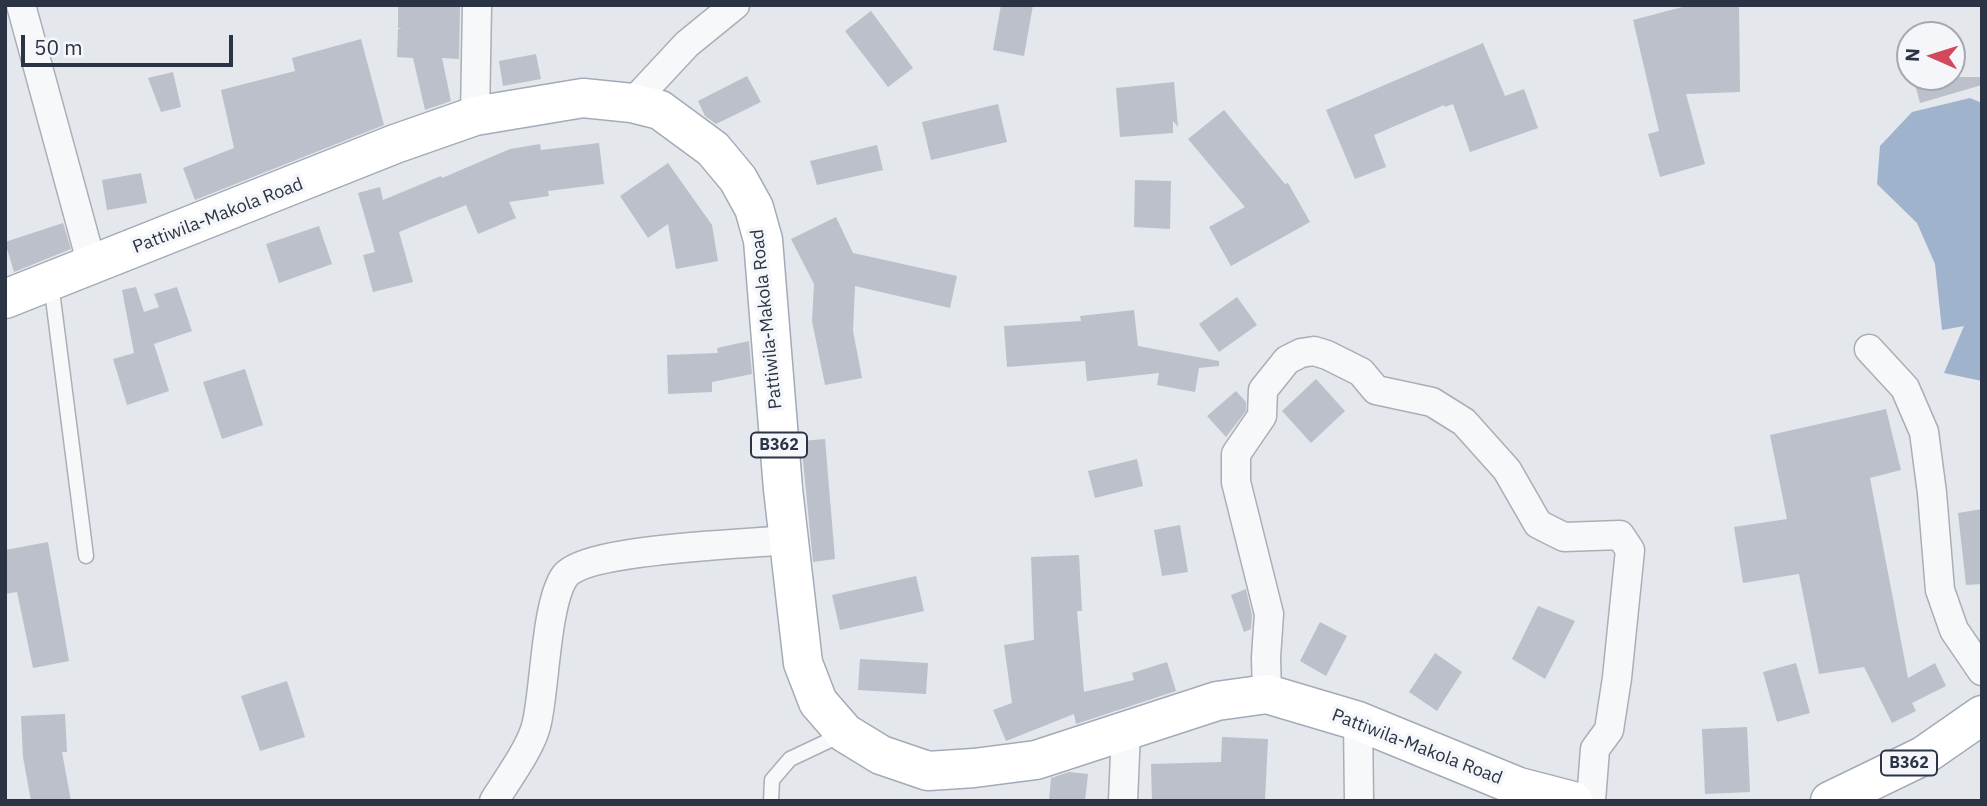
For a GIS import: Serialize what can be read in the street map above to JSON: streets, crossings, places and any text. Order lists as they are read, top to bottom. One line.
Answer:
{"streets":{"main road":["Pattiwila-Makola Road","B362"]},"scale_bar":"50 m","north":"left"}
